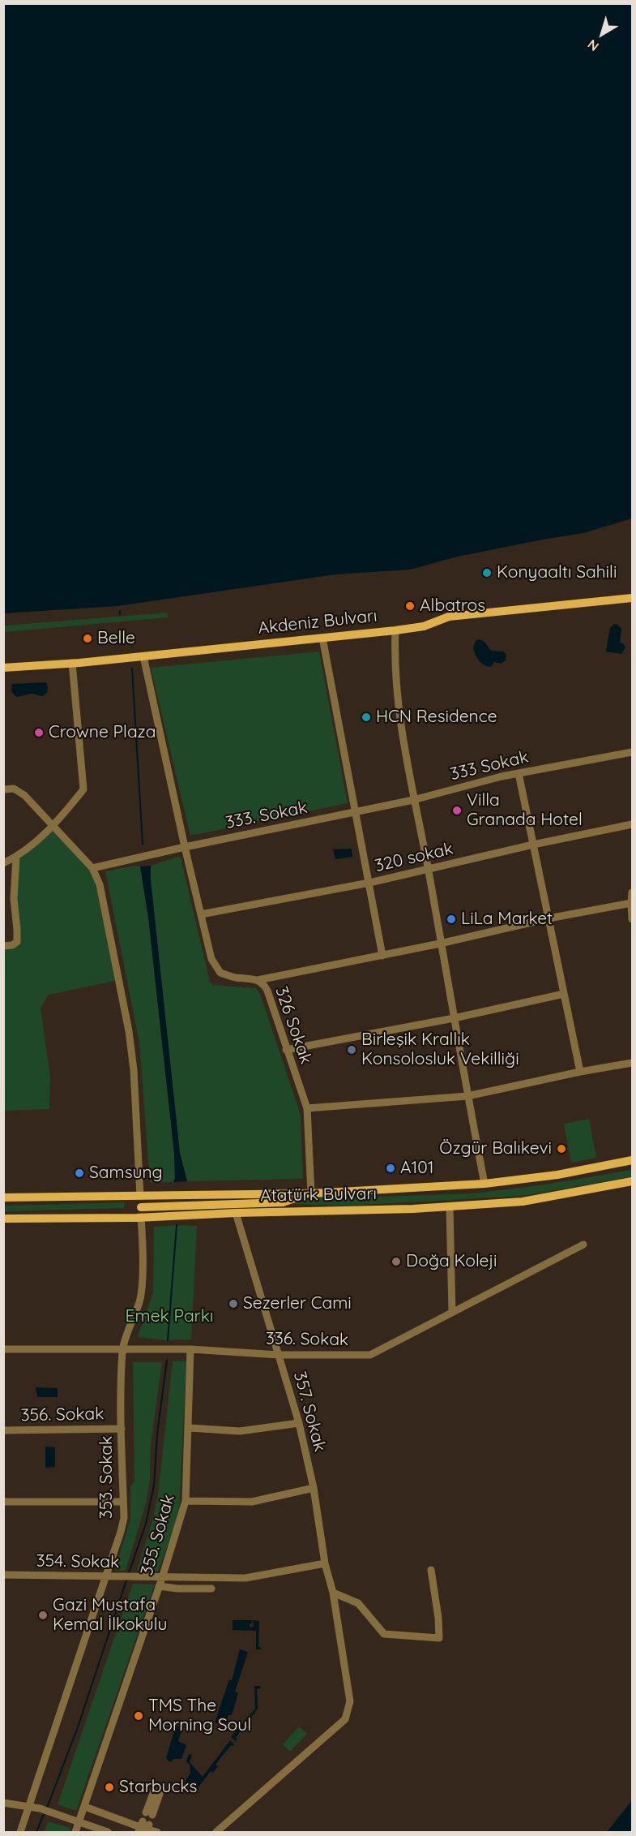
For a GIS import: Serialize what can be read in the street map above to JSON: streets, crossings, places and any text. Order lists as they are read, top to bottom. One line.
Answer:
{"streets":{"main road":["Akdeniz Bulvarı","Atatürk Bulvarı"],"street":["333 Sokak","333. Sokak","320 sokak","326 Sokak","336. Sokak","357. Sokak","356. Sokak","353. Sokak","355. Sokak","354. Sokak"]},"crossings":[["Akdeniz Bulvarı","326 Sokak"],["333 Sokak","333. Sokak"],["333. Sokak","326 Sokak"],["320 sokak","326 Sokak"],["326 Sokak","Atatürk Bulvarı"],["Atatürk Bulvarı","357. Sokak"],["Atatürk Bulvarı","353. Sokak"],["336. Sokak","357. Sokak"],["336. Sokak","353. Sokak"],["336. Sokak","355. Sokak"],["357. Sokak","354. Sokak"],["356. Sokak","353. Sokak"],["353. Sokak","354. Sokak"],["355. Sokak","354. Sokak"]],"parks":["Emek Parkı"],"places":["Konyaaltı Sahili","Albatros","Belle","HCN Residence","Crowne Plaza","Villa Granada Hotel","LiLa Market","Birleşik Krallık Konsolosluk Vekilliği","Özgür Balıkevi","A101","Samsung","Doğa Koleji","Sezerler Cami","Gazi Mustafa Kemal İlkokulu","TMS The Morning Soul","Starbucks"],"north":"bottom left"}
